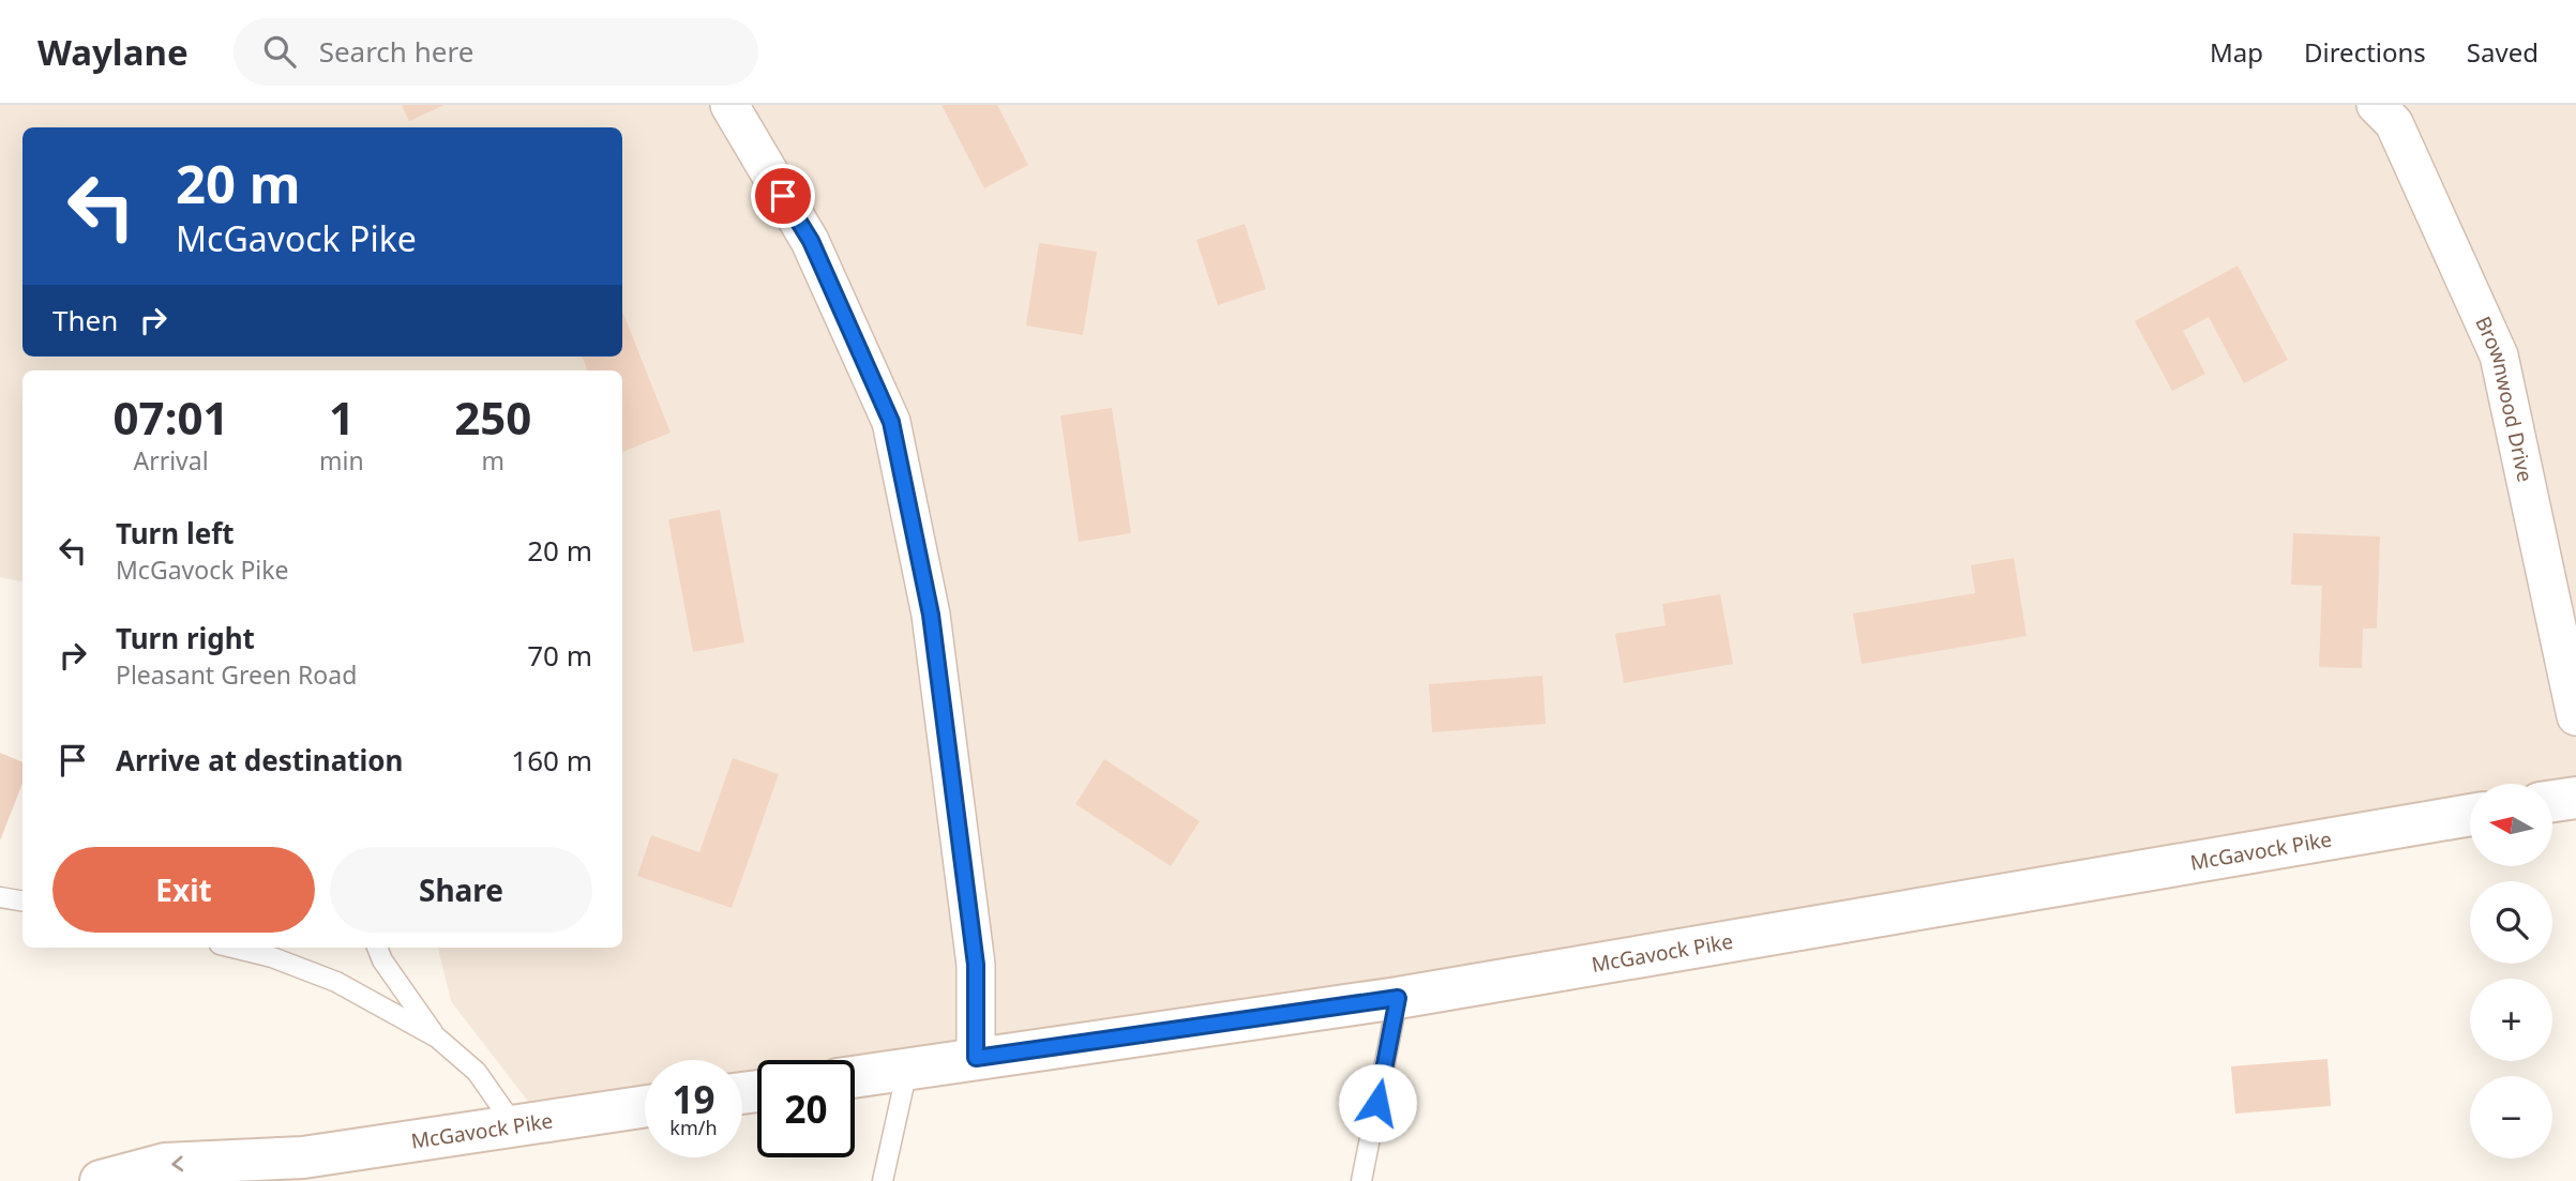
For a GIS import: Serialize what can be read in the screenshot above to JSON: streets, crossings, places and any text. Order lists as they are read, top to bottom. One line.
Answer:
{"streets":{"main road":["McGavock Pike"],"street":["Brownwood Drive"]},"north":"left","page":{"header":"Waylane","search":"Search here","nav":["Map","Directions","Saved"],"turn":["20 m","McGavock Pike"],"then":"Then","eta":["07:01","Arrival","1","min","250","m"],"list":[{"name":"Turn left","note":"McGavock Pike","value":"20 m"},{"name":"Turn right","note":"Pleasant Green Road","value":"70 m"},{"name":"Arrive at destination","value":"160 m"}],"map_buttons":["+","−"],"buttons":["Exit","Share"],"speed":"19 km/h","limit":"20"}}
